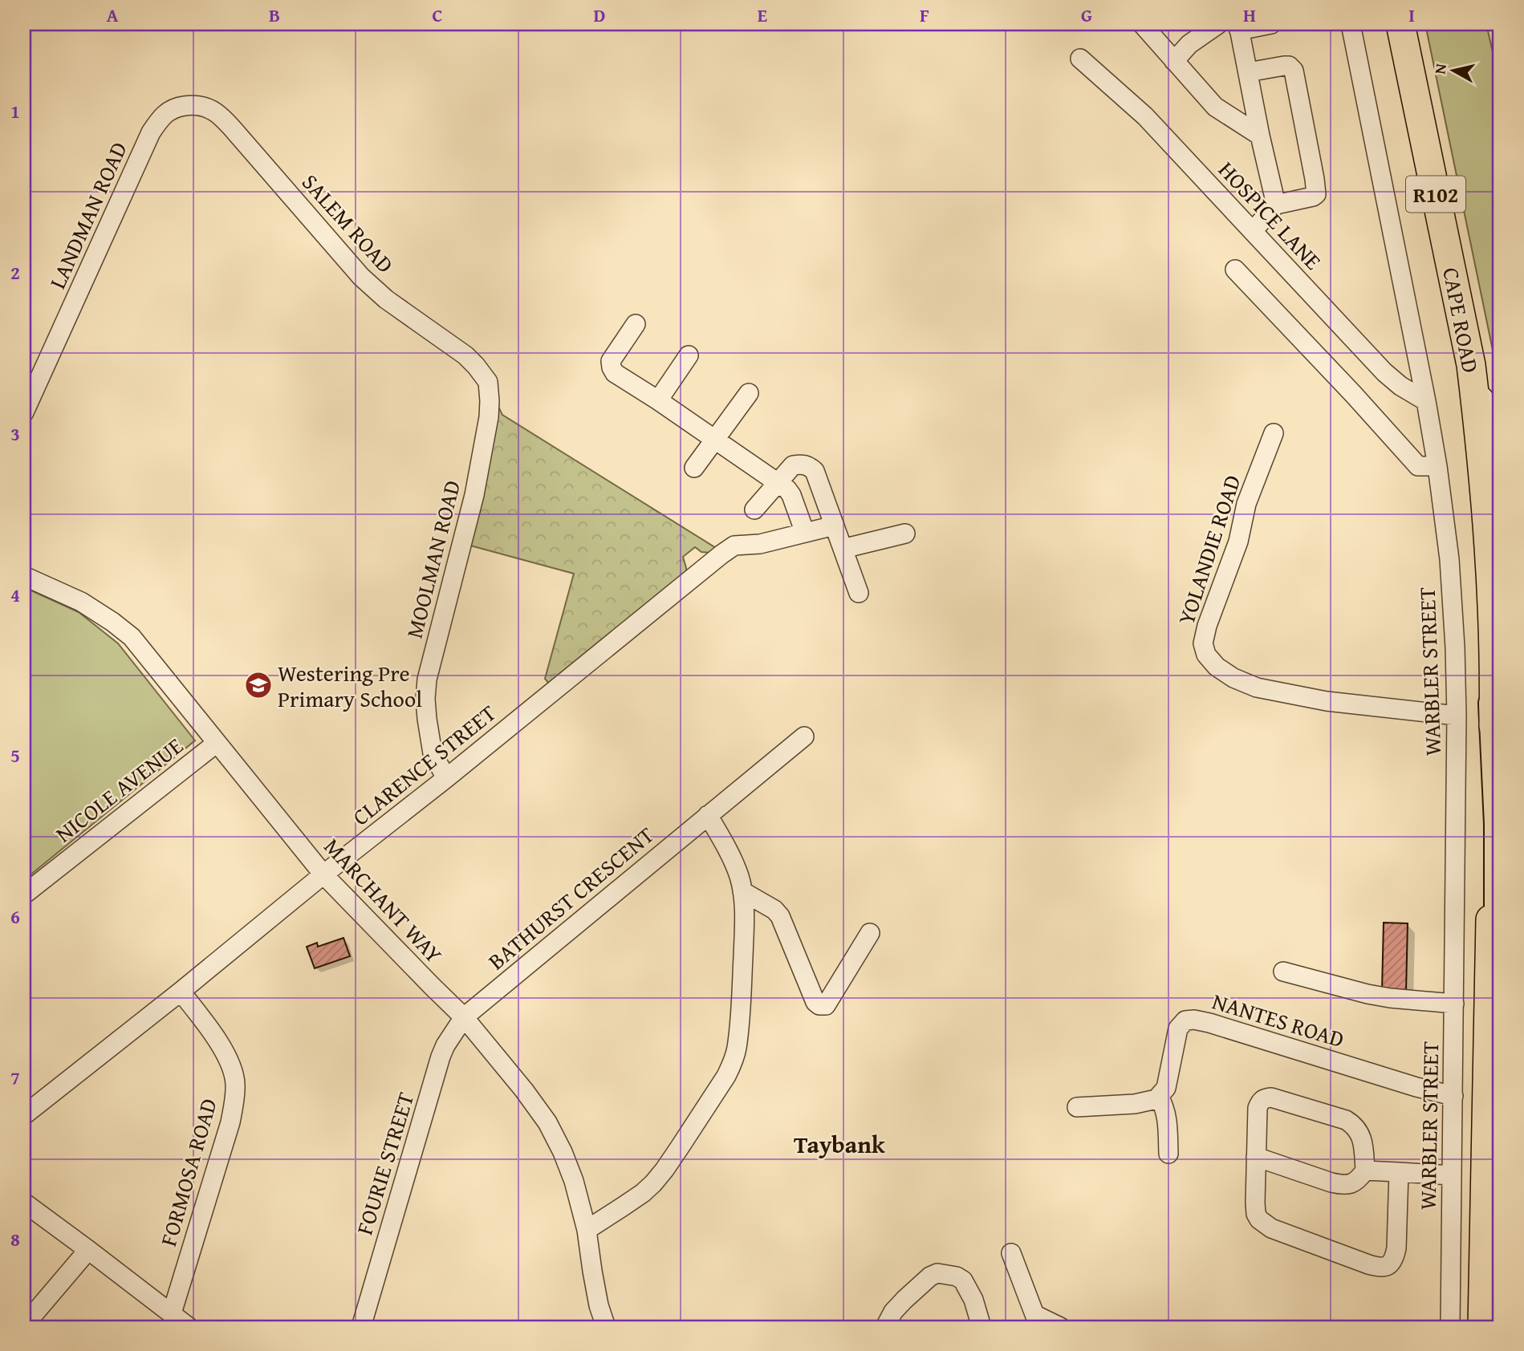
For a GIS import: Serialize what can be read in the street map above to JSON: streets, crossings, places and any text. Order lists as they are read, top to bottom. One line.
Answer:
{"streets":{"main road":["R102","CAPE ROAD"],"street":["LANDMAN ROAD","HOSPICE LANE","SALEM ROAD","YOLANDIE ROAD","MOOLMAN ROAD","WARBLER STREET","CLARENCE STREET","NICOLE AVENUE","BATHURST CRESCENT","MARCHANT WAY","NANTES ROAD","FOURIE STREET","FORMOSA ROAD"]},"crossings":[["LANDMAN ROAD","SALEM ROAD"],["HOSPICE LANE","WARBLER STREET"],["SALEM ROAD","MOOLMAN ROAD"],["YOLANDIE ROAD","WARBLER STREET"],["MOOLMAN ROAD","CLARENCE STREET"],["WARBLER STREET","NANTES ROAD"],["CLARENCE STREET","MARCHANT WAY"],["CLARENCE STREET","FORMOSA ROAD"],["NICOLE AVENUE","MARCHANT WAY"],["BATHURST CRESCENT","MARCHANT WAY"],["BATHURST CRESCENT","FOURIE STREET"],["MARCHANT WAY","FOURIE STREET"]],"districts":["Taybank"],"places":{"school or university":["Westering Pre Primary School"]},"north":"left","grid":{"columns":["A","B","C","D","E","F","G","H","I"],"rows":["1","2","3","4","5","6","7","8"]}}
